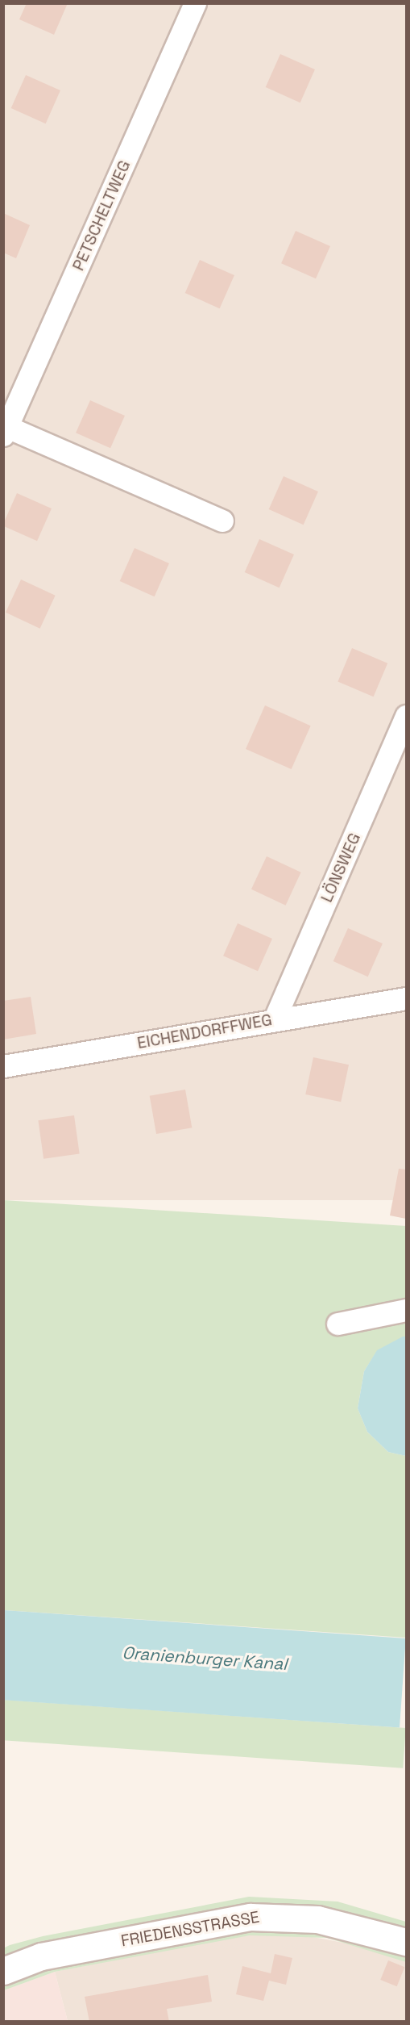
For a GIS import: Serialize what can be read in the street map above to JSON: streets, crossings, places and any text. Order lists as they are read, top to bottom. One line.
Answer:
{"streets":{"street":["PETSCHELTWEG","LÖNSWEG","EICHENDORFFWEG","FRIEDENSSTRASSE"]},"crossings":[["LÖNSWEG","EICHENDORFFWEG"]],"water":["Oranienburger Kanal"]}
